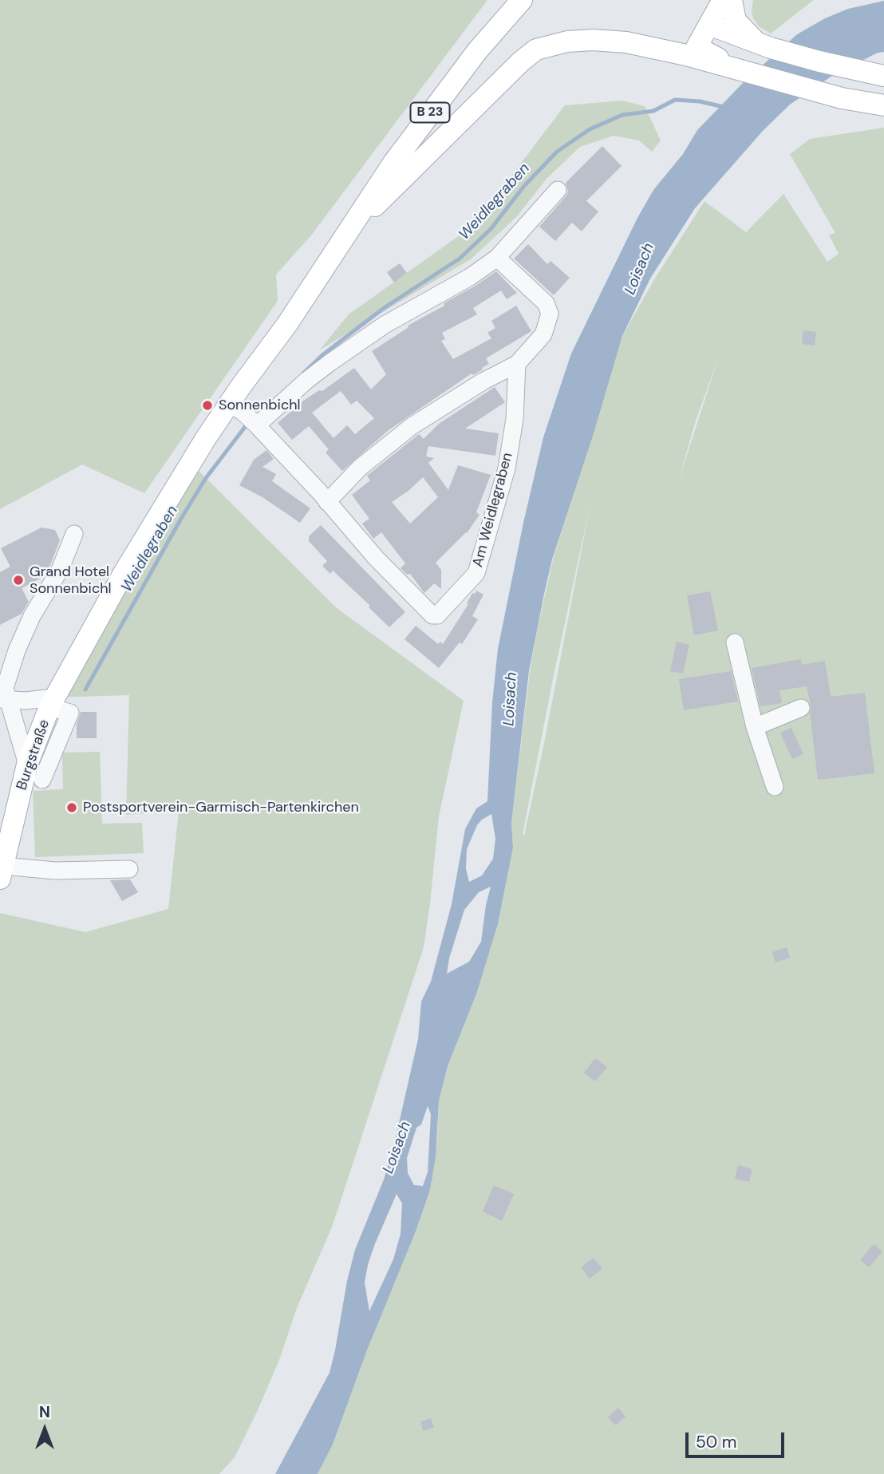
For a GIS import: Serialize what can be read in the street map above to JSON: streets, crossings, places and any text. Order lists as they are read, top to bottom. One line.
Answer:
{"streets":{"main road":["B 23","Burgstraße"],"street":["Am Weidlegraben"]},"crossings":[["B 23","Am Weidlegraben"],["B 23","Burgstraße"]],"water":["Weidlegraben","Loisach"],"places":["Sonnenbichl","Grand Hotel Sonnenbichl","Postsportverein-Garmisch-Partenkirchen"],"scale_bar":"50 m","north":"top"}
